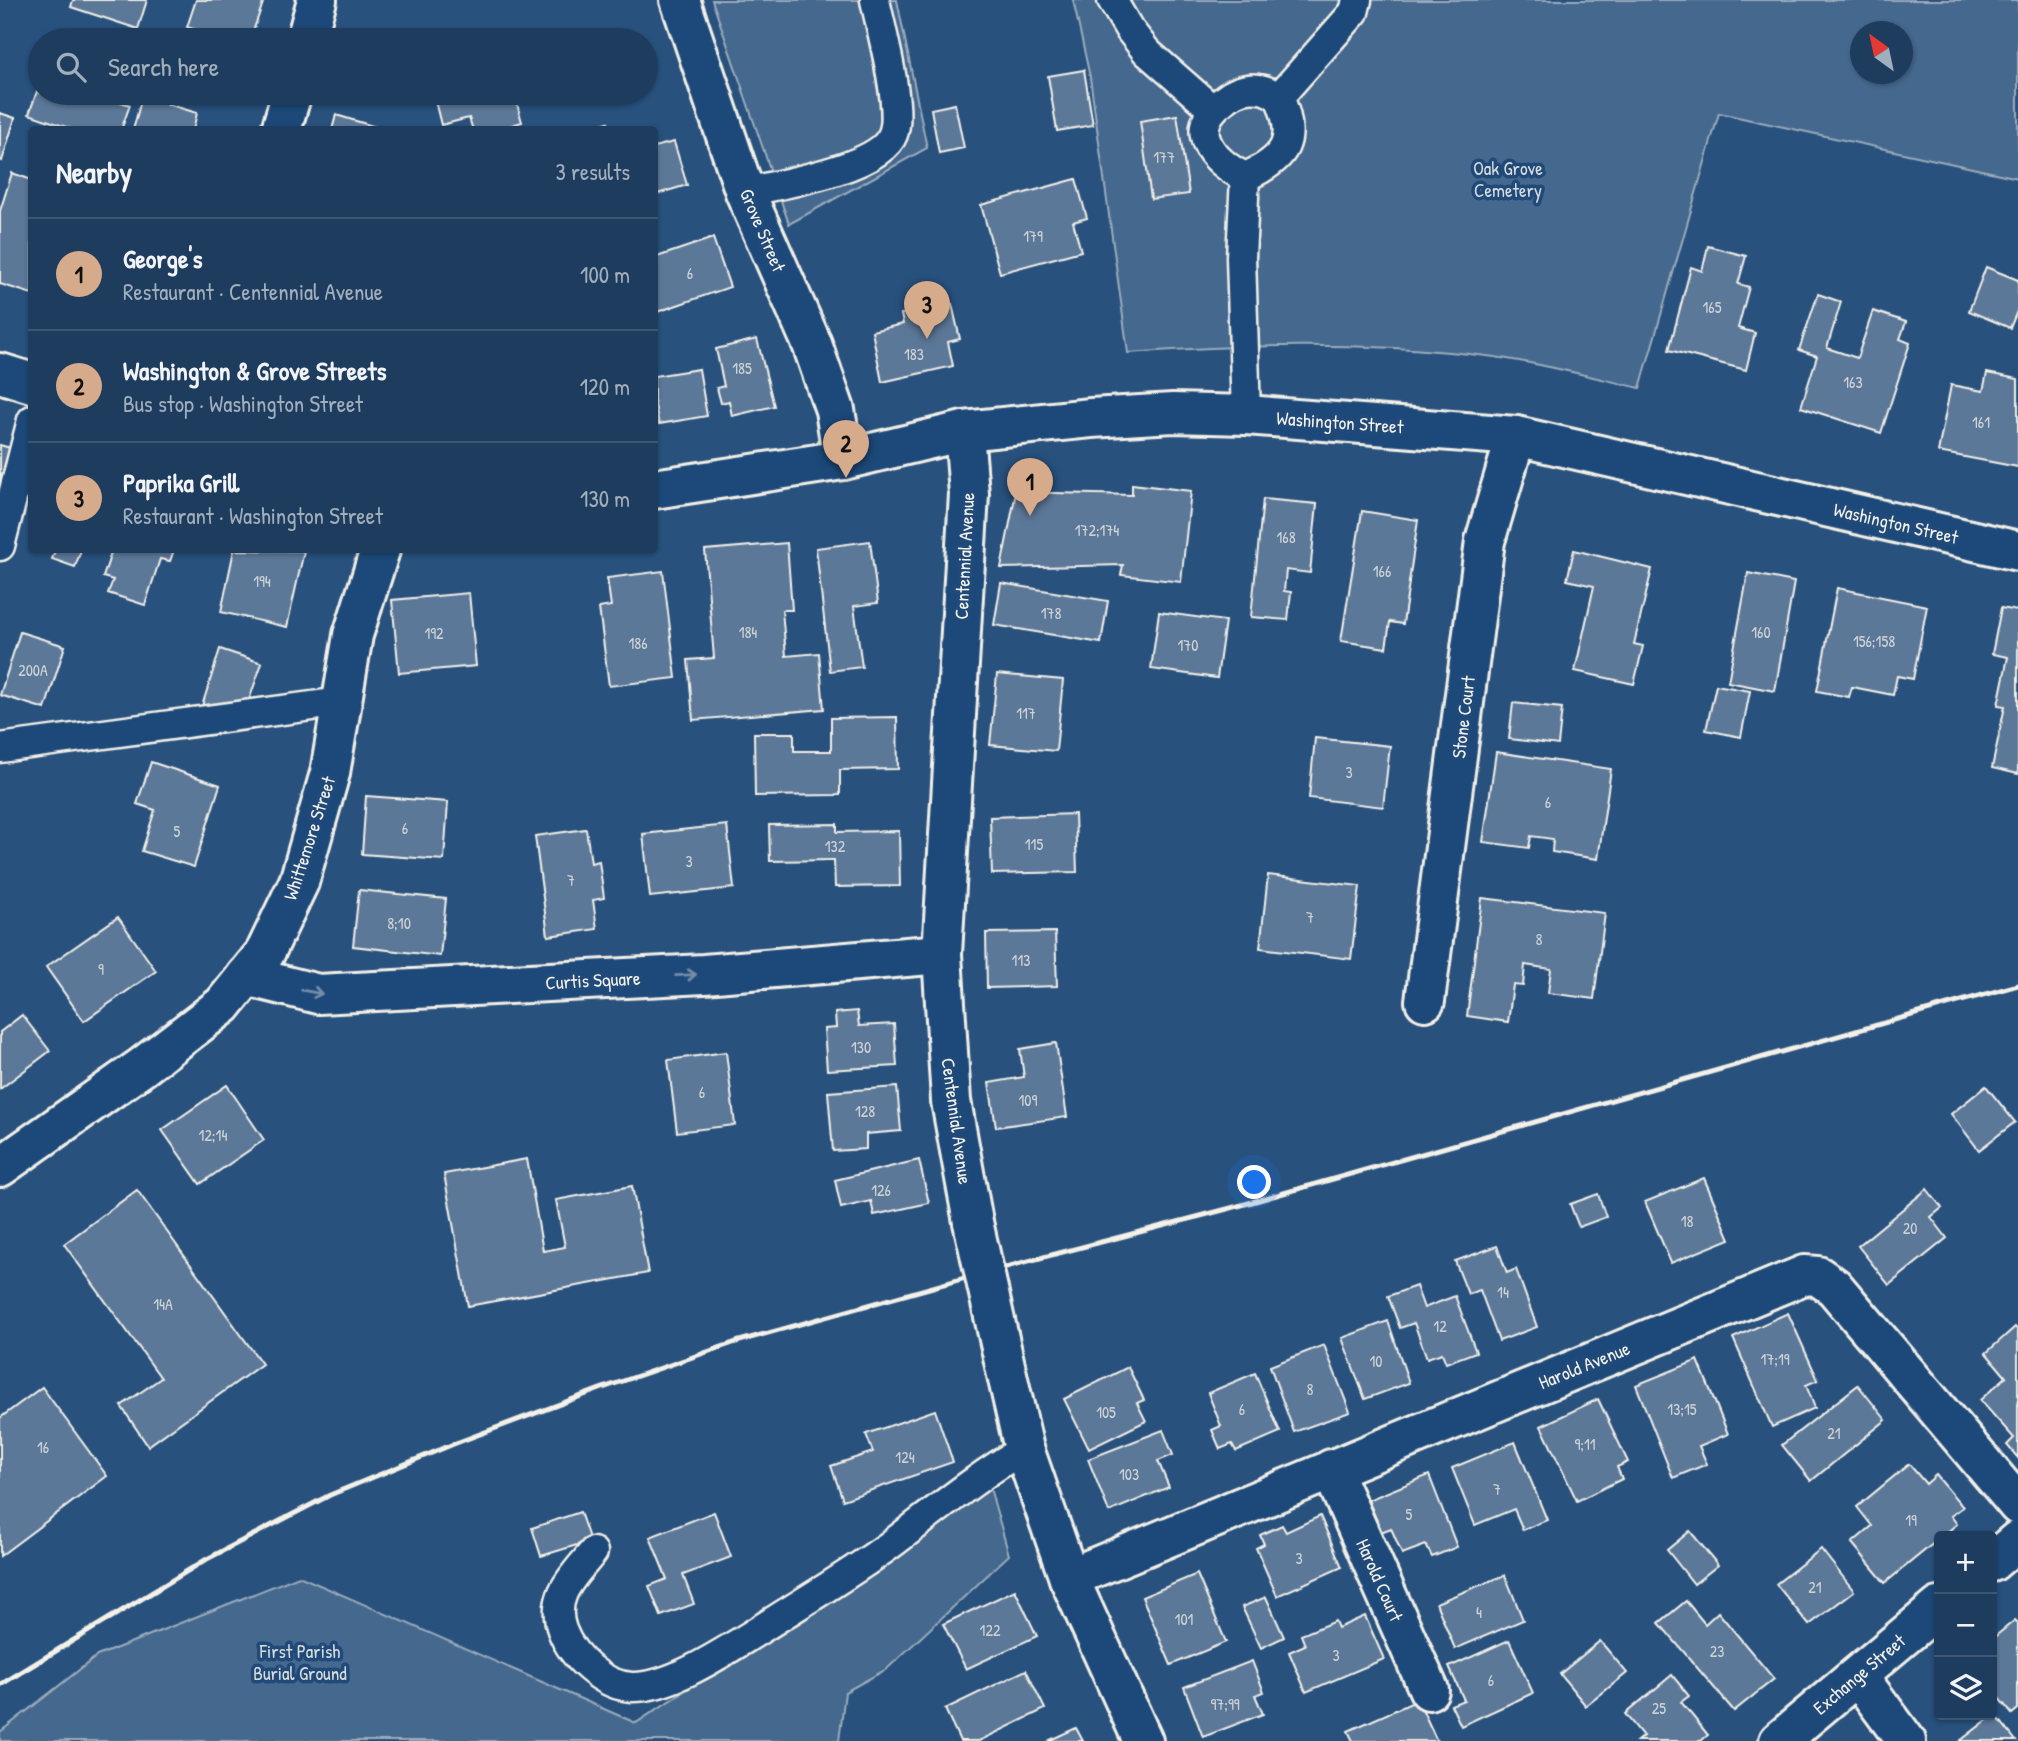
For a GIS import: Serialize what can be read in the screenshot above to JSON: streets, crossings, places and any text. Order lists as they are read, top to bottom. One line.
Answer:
{"streets":{"street":["Grove Street","Washington Street","Centennial Avenue","Stone Court","Whittemore Street","Curtis Square","Harold Avenue","Harold Court","Exchange Street"]},"crossings":[["Grove Street","Washington Street"],["Washington Street","Centennial Avenue"],["Washington Street","Stone Court"],["Centennial Avenue","Curtis Square"],["Centennial Avenue","Harold Avenue"],["Whittemore Street","Curtis Square"],["Harold Avenue","Harold Court"]],"one_way":["Curtis Square"],"parks":["Oak Grove Cemetery","First Parish Burial Ground"],"house_numbers":["177","179","6","165","183","185","163","161","172;174","168","166","194","178","184","160","192","156;158","186","170","200A","117","3","6","6","5","115","132","3","7","7","8;10","8","113","9","130","6","109","128","12;14","126","18","20","14","14A","12","17;19","10","8","6","13;15","105","21","9;11","16","124","103","7","5","19","3","21","4","101","122","23","3","6","97;99","25"],"north":"top left","page":{"search":"Search here","heading":["Nearby","3 results"],"list":[{"mark":"1","name":"George's","note":"Restaurant · Centennial Avenue","value":"100 m"},{"mark":"2","name":"Washington & Grove Streets","note":"Bus stop · Washington Street","value":"120 m"},{"mark":"3","name":"Paprika Grill","note":"Restaurant · Washington Street","value":"130 m"}],"pins":["3","2","1"],"map_buttons":["+","−"]}}
